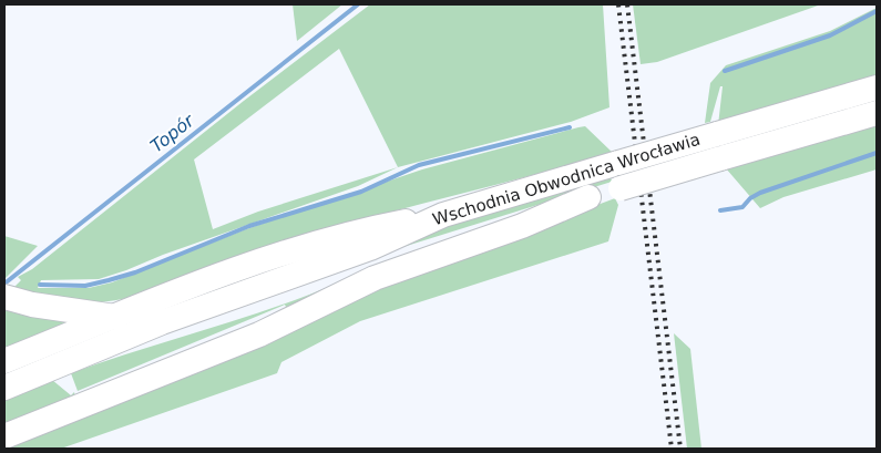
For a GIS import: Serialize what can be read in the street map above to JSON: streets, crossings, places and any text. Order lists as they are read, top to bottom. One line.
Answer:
{"streets":{"main road":["Wschodnia Obwodnica Wrocławia"]},"water":["Topór"]}
